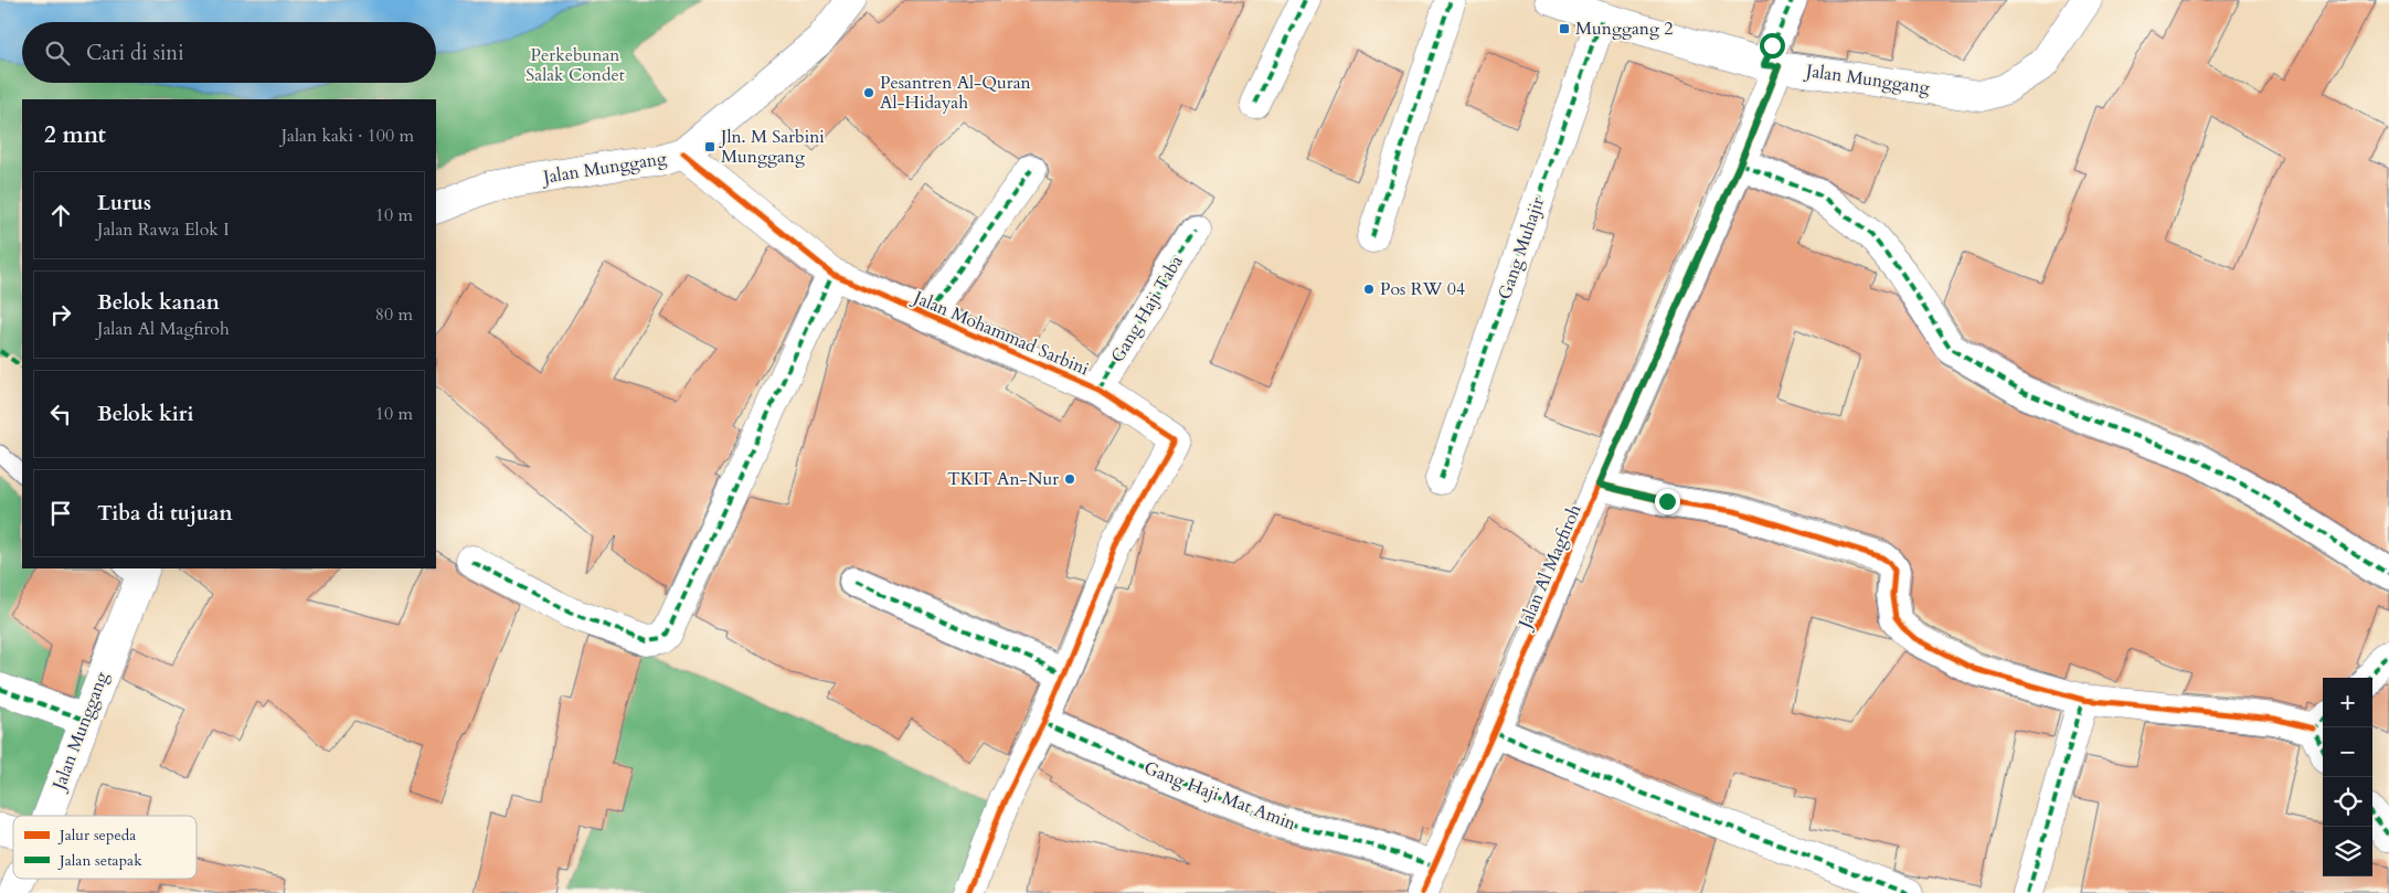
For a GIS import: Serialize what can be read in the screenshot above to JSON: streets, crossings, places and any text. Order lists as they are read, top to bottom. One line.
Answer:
{"streets":{"street":["Jalan Munggang","Gang Muhajir","Gang Haji Taba","Jalan Mohammad Sarbini","Jalan Al Magfiroh","Gang Haji Mat Amin"]},"crossings":[["Jalan Munggang","Gang Muhajir"],["Jalan Munggang","Jalan Mohammad Sarbini"],["Jalan Munggang","Jalan Al Magfiroh"],["Gang Haji Taba","Jalan Mohammad Sarbini"],["Jalan Mohammad Sarbini","Gang Haji Mat Amin"],["Jalan Al Magfiroh","Gang Haji Mat Amin"]],"parks":["Perkebunan Salak Condet"],"places":{"transit":["Munggang 2","Jln. M Sarbini Munggang"],"other":["Pesantren Al-Quran Al-Hidayah","Pos RW 04","TKIT An-Nur"]},"legend":["Jalur sepeda","Jalan setapak"],"page":{"search":"Cari di sini","heading":["2 mnt","Jalan kaki · 100 m"],"list":[["Lurus","Jalan Rawa Elok I","10 m"],["Belok kanan","Jalan Al Magfiroh","80 m"],["Belok kiri","10 m"],"Tiba di tujuan"],"map_buttons":["+","−"]}}
